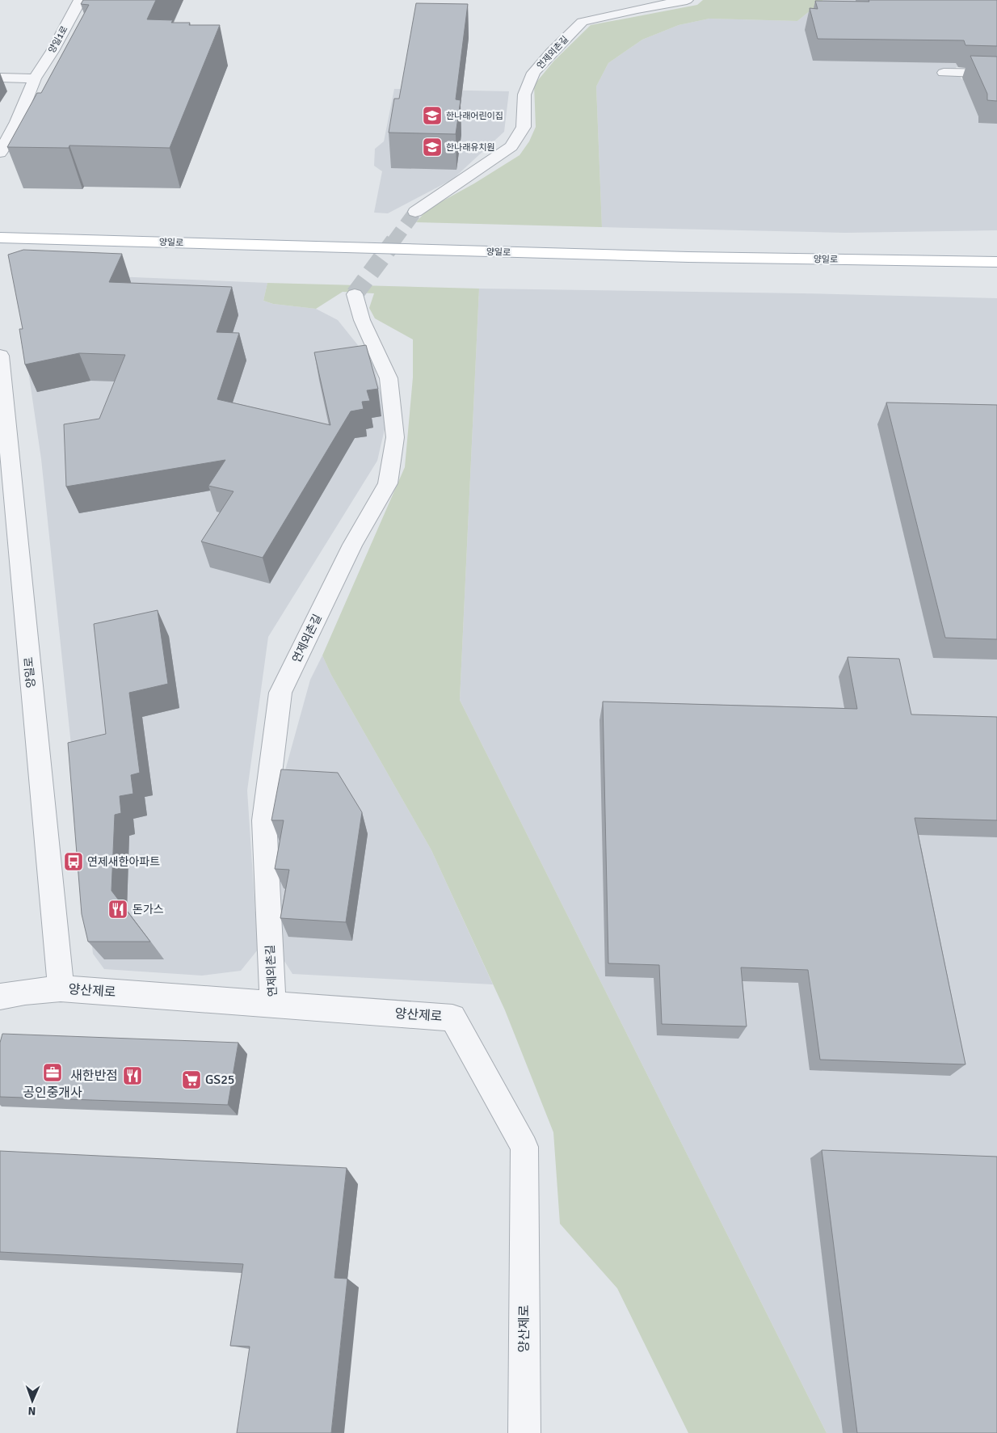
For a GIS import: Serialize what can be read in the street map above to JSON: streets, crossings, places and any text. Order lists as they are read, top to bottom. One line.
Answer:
{"streets":{"main road":["양일로"],"street":["양일1로","연제외촌길","양산제로"]},"crossings":[["연제외촌길","양산제로"],["양일로","양산제로"]],"places":{"school or university":["한나래어린이집","한나래유치원"],"bus stop":["연제새한아파트"],"restaurant":["돈가스","새한반점"],"office":["공인중개사"],"supermarket":["GS25"]},"north":"bottom"}
